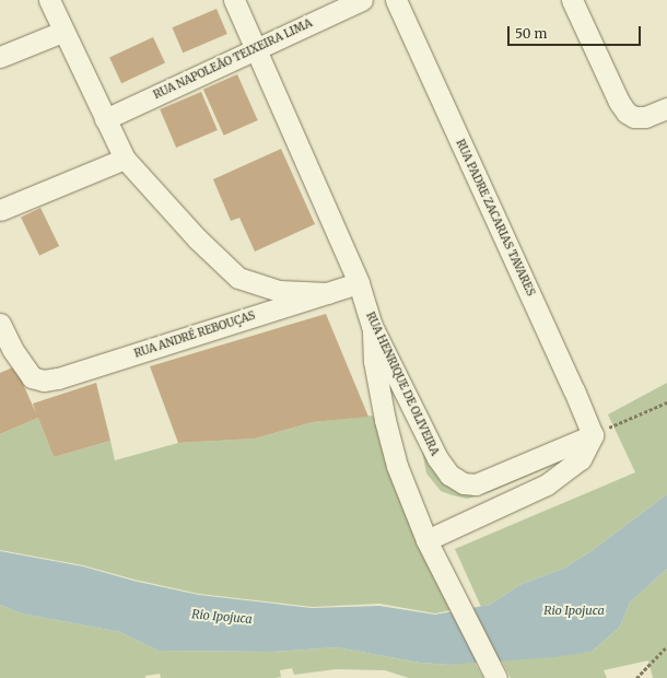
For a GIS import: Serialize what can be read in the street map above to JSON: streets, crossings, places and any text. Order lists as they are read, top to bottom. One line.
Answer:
{"streets":{"street":["RUA NAPOLEÃO TEIXEIRA LIMA","RUA PADRE ZACARIAS TAVARES","RUA ANDRÉ REBOUÇAS","RUA HENRIQUE DE OLIVEIRA"]},"crossings":[["RUA NAPOLEÃO TEIXEIRA LIMA","RUA HENRIQUE DE OLIVEIRA"],["RUA PADRE ZACARIAS TAVARES","RUA HENRIQUE DE OLIVEIRA"],["RUA ANDRÉ REBOUÇAS","RUA HENRIQUE DE OLIVEIRA"]],"water":["Rio Ipojuca"],"scale_bar":"50 m"}
